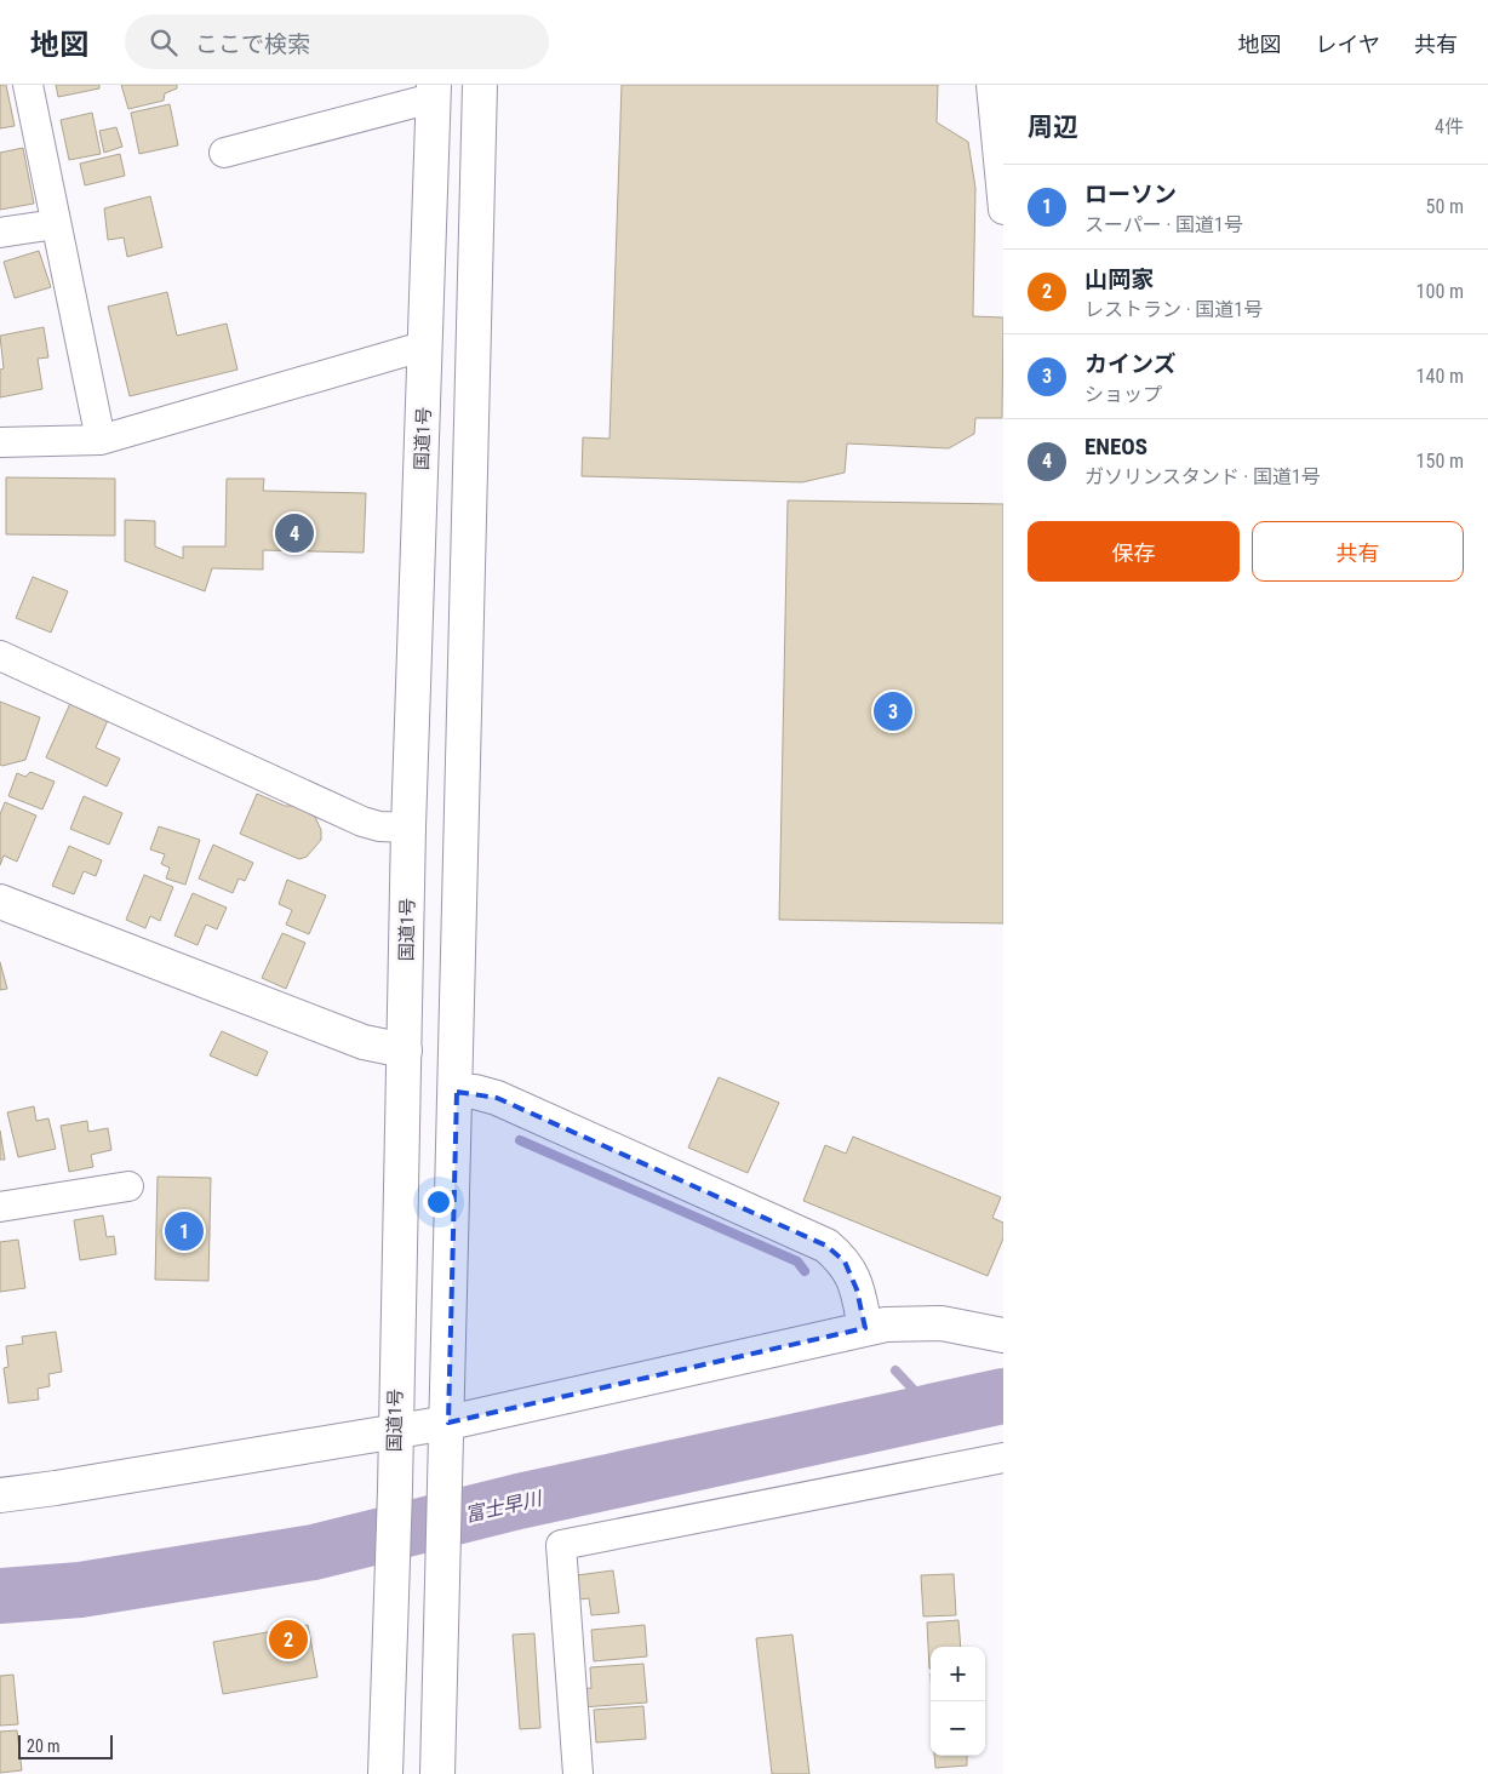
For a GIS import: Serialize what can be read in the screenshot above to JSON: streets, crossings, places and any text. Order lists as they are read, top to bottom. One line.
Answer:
{"streets":{"main road":["国道1号"]},"water":["富士早川"],"scale_bar":"20 m","page":{"header":"地図","search":"ここで検索","nav":["地図","レイヤ","共有"],"heading":["周辺","4件"],"list":[{"mark":"1","name":"ローソン","note":"スーパー · 国道1号","value":"50 m"},{"mark":"2","name":"山岡家","note":"レストラン · 国道1号","value":"100 m"},{"mark":"3","name":"カインズ","note":"ショップ","value":"140 m"},{"mark":"4","name":"ENEOS","note":"ガソリンスタンド · 国道1号","value":"150 m"}],"buttons":["保存","共有"],"pins":["4","3","1","2"],"map_buttons":["+","−"],"scale":"20 m"}}
